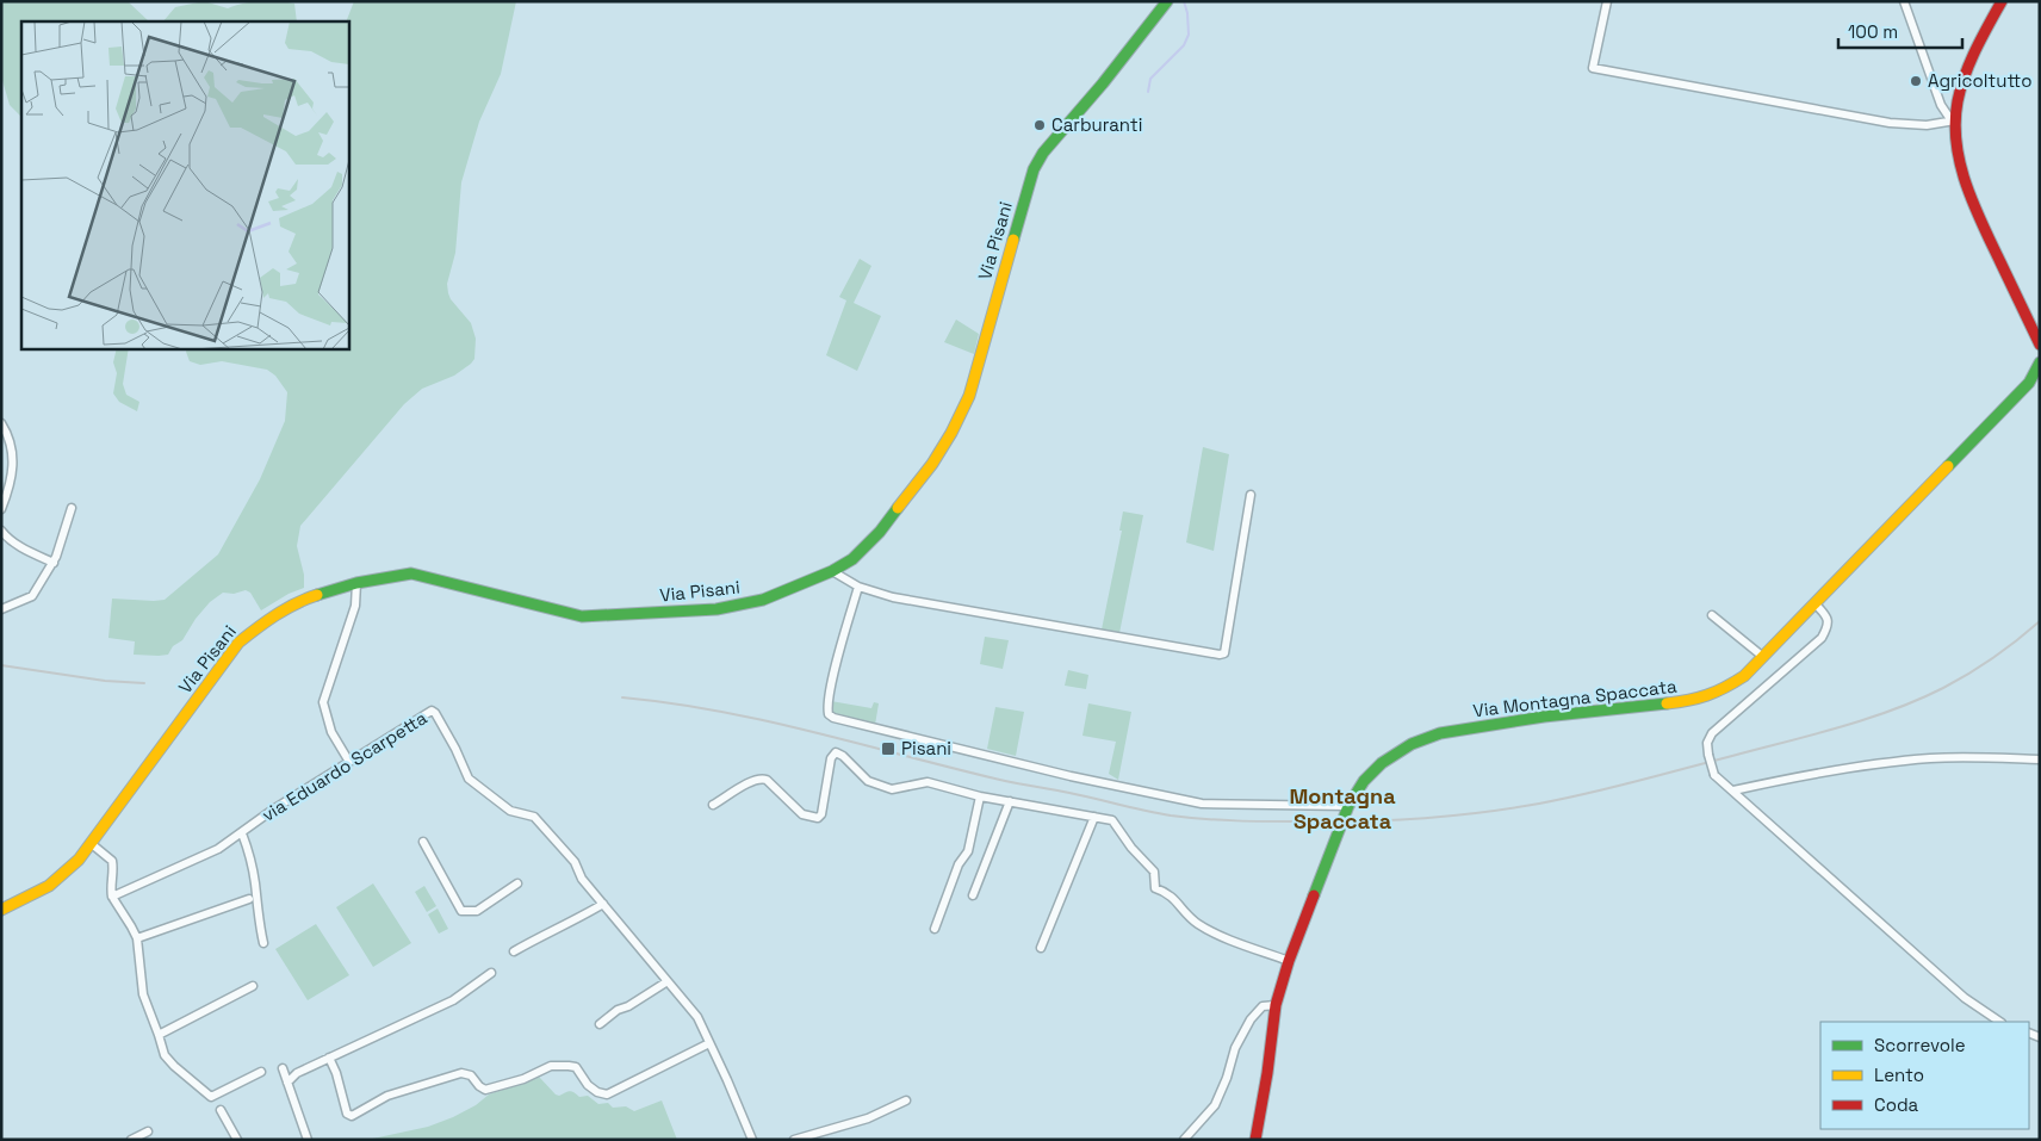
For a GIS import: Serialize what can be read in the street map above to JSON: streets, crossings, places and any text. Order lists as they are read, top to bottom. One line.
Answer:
{"streets":{"street":["Via Pisani","Via Montagna Spaccata","via Eduardo Scarpetta"]},"districts":["Montagna Spaccata"],"places":{"other":["Agricoltutto","Carburanti"],"transit":["Pisani"]},"legend":["Scorrevole","Lento","Coda"],"scale_bar":"100 m"}
